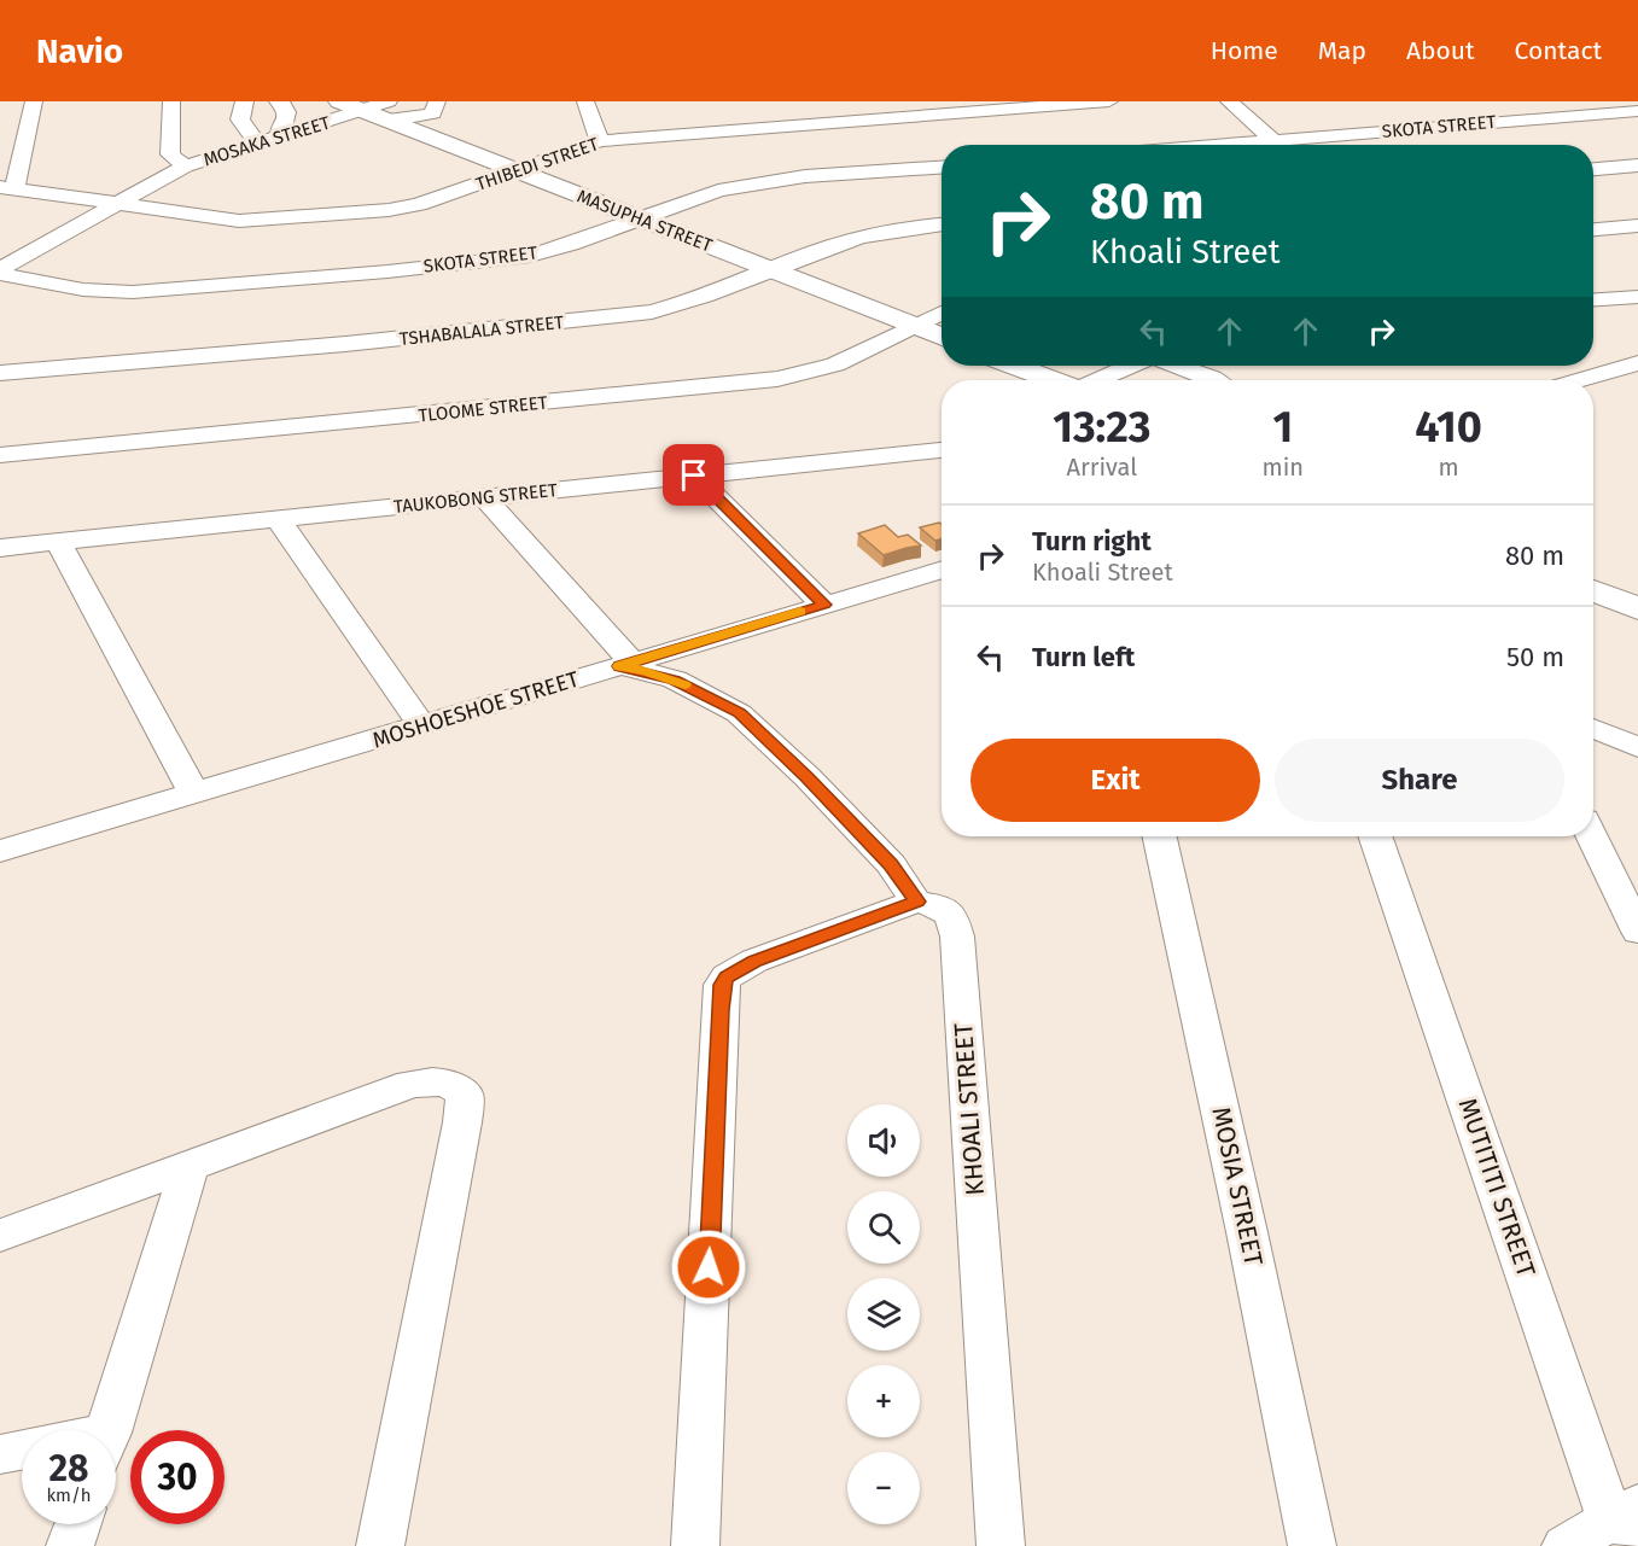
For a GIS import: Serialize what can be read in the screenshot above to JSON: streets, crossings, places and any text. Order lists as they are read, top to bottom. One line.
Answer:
{"streets":{"main road":["MASUPHA STREET"],"street":["SKOTA STREET","MOSAKA STREET","THIBEDI STREET","TSHABALALA STREET","TLOOME STREET","TAUKOBONG STREET","MOSHOESHOE STREET","KHOALI STREET","MOSIA STREET","MUTITITI STREET"]},"crossings":[["SKOTA STREET","MOSAKA STREET"],["SKOTA STREET","MASUPHA STREET"],["MOSAKA STREET","THIBEDI STREET"],["MOSAKA STREET","MASUPHA STREET"],["THIBEDI STREET","MASUPHA STREET"],["MASUPHA STREET","TSHABALALA STREET"],["MASUPHA STREET","TLOOME STREET"]],"page":{"header":"Navio","nav":["Home","Map","About","Contact"],"turn":["80 m","Khoali Street"],"eta":["13:23","Arrival","1","min","410","m"],"list":[{"name":"Turn right","note":"Khoali Street","value":"80 m"},{"name":"Turn left","value":"50 m"}],"buttons":["Exit","Share"],"map_buttons":["+","−"],"speed":"28 km/h","limit":"30"}}
